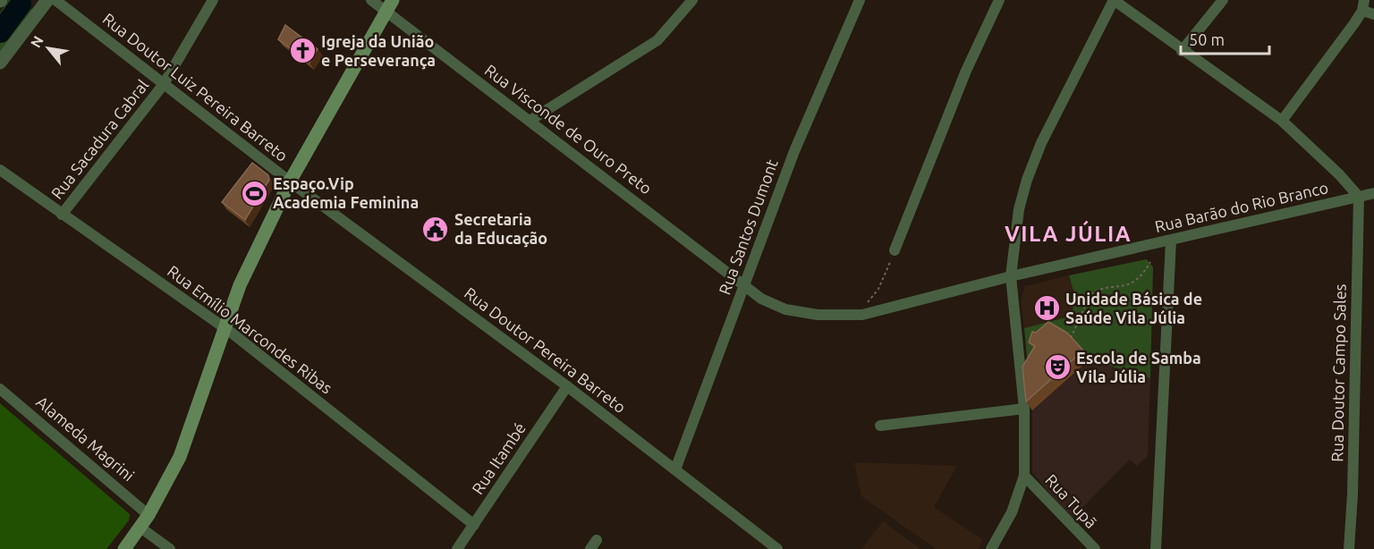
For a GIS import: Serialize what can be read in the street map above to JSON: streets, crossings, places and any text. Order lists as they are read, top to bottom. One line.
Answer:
{"streets":{"street":["Rua Doutor Luiz Pereira Barreto","Rua Visconde de Ouro Preto","Rua Sacadura Cabral","Rua Barão do Rio Branco","Rua Santos Dumont","Rua Emílio Marcondes Ribas","Rua Doutor Pereira Barreto","Rua Doutor Campo Sales","Alameda Magrini","Rua Itambé","Rua Tupã"]},"crossings":[["Rua Doutor Luiz Pereira Barreto","Rua Sacadura Cabral"],["Rua Doutor Luiz Pereira Barreto","Rua Doutor Pereira Barreto"],["Rua Visconde de Ouro Preto","Rua Barão do Rio Branco"],["Rua Visconde de Ouro Preto","Rua Santos Dumont"],["Rua Sacadura Cabral","Rua Emílio Marcondes Ribas"],["Rua Barão do Rio Branco","Rua Santos Dumont"],["Rua Barão do Rio Branco","Rua Doutor Campo Sales"],["Rua Santos Dumont","Rua Doutor Pereira Barreto"],["Rua Emílio Marcondes Ribas","Rua Itambé"],["Rua Doutor Pereira Barreto","Rua Itambé"]],"districts":["VILA JÚLIA"],"places":{"church":["Igreja da União e Perseverança"],"sports":["Espaço.Vip Academia Feminina"],"public building":["Secretaria da Educação"],"hospital":["Unidade Básica de Saúde Vila Júlia"],"theatre":["Escola de Samba Vila Júlia"]},"scale_bar":"50 m","north":"top left"}
